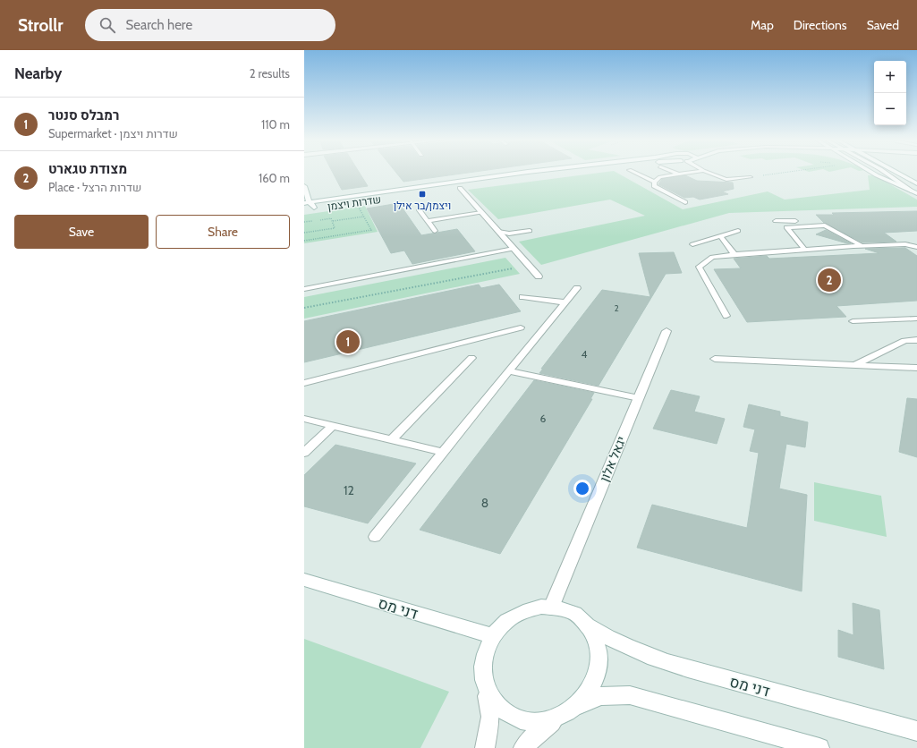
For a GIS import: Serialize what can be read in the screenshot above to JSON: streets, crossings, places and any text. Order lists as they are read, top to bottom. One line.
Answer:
{"streets":{"street":["שדרות ויצמן","יגאל אלון","דני מס"]},"crossings":[["יגאל אלון","דני מס"]],"places":{"transit":["ויצמן/בר אילן"]},"house_numbers":["2","4","6","12","8"],"page":{"header":"Strollr","search":"Search here","nav":["Map","Directions","Saved"],"heading":["Nearby","2 results"],"map_buttons":["+","−"],"list":[{"mark":"1","name":"רמבלס סנטר","note":"Supermarket · שדרות ויצמן","value":"110 m"},{"mark":"2","name":"מצודת טגארט","note":"Place · שדרות הרצל","value":"160 m"}],"buttons":["Save","Share"],"pins":["2","1"]}}
